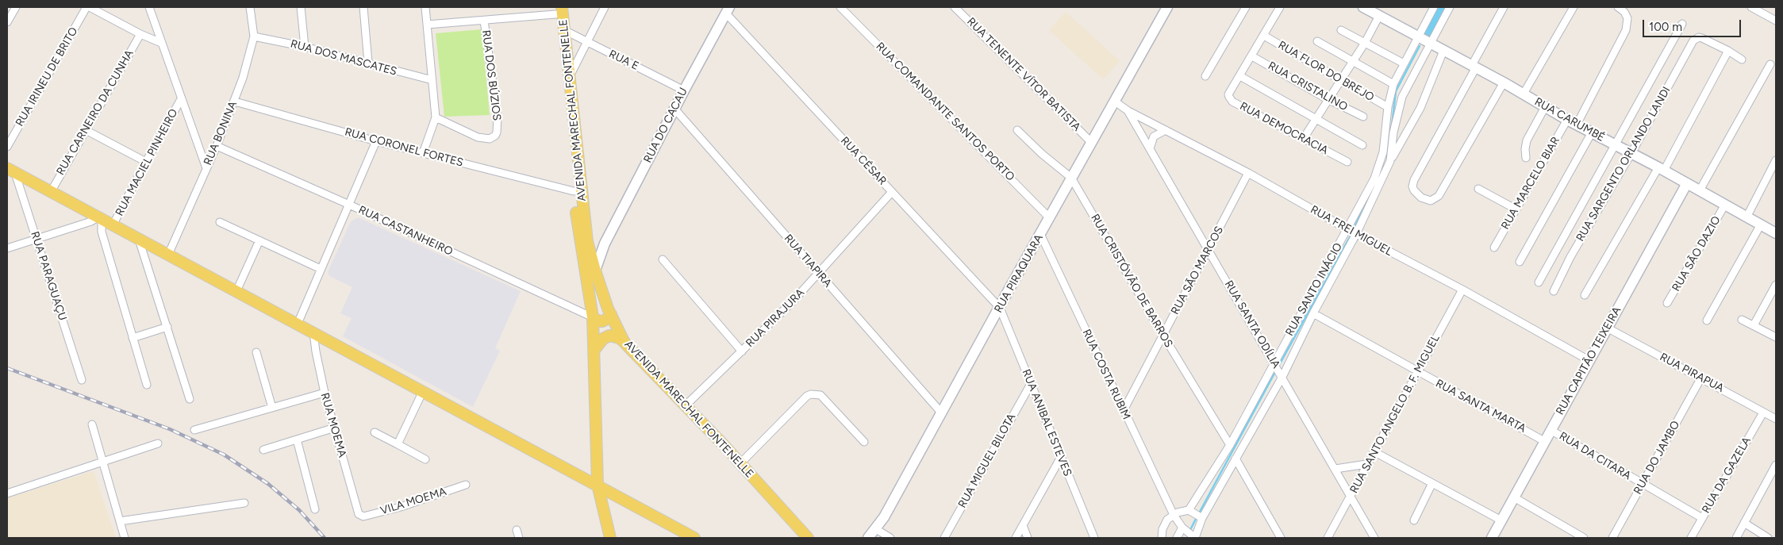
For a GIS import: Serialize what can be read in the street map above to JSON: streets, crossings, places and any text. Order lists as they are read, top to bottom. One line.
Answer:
{"streets":{"main road":["AVENIDA MARECHAL FONTENELLE"],"street":["RUA DOS MASCATES","RUA E","RUA FLOR DO BREJO","RUA TENENTE VÍTOR BATISTA","RUA DOS BÚZIOS","RUA IRINEU DE BRITO","RUA CRISTALINO","RUA COMANDANTE SANTOS PORTO","RUA CARNEIRO DA CUNHA","RUA CARUMBÉ","RUA DO CACAU","RUA DEMOCRACIA","RUA BONINA","RUA CORONEL FORTES","RUA CÉSAR","RUA MACIEL PINHEIRO","RUA SARGENTO ORLANDO LANDI","RUA MARCELO BIAR","RUA CASTANHEIRO","RUA FREI MIGUEL","RUA SÃO DAZIO","RUA TIAPIRA","RUA SĀO MARCOS","RUA PIRAQUARA","RUA PARAGUAÇU","RUA CRISTÓVÃO DE BARROS","RUA SANTO INÁCIO","RUA PIRAJURA","RUA SANTA ODÍLIA","RUA CAPITÃO TEIXEIRA","RUA PIRAPUA","RUA COSTA RUBIM","RUA SANTA MARTA","RUA SANTO ANGELO B. F. MIGUEL","RUA ANIBAL ESTEVES","RUA MOEMA","RUA DA CITARA","RUA DO JAMBO","RUA MIGUEL BILOTA","RUA DA GAZELA","VILA MOEMA"]},"crossings":[["RUA DOS MASCATES","RUA BONINA"],["RUA E","AVENIDA MARECHAL FONTENELLE"],["RUA E","RUA DO CACAU"],["RUA FLOR DO BREJO","RUA SANTO INÁCIO"],["RUA TENENTE VÍTOR BATISTA","RUA PIRAQUARA"],["AVENIDA MARECHAL FONTENELLE","RUA DO CACAU"],["AVENIDA MARECHAL FONTENELLE","RUA CORONEL FORTES"],["AVENIDA MARECHAL FONTENELLE","RUA CASTANHEIRO"],["AVENIDA MARECHAL FONTENELLE","RUA PIRAJURA"],["RUA COMANDANTE SANTOS PORTO","RUA PIRAQUARA"],["RUA CARUMBÉ","RUA SARGENTO ORLANDO LANDI"],["RUA CARUMBÉ","RUA MARCELO BIAR"],["RUA CARUMBÉ","RUA SÃO DAZIO"],["RUA CARUMBÉ","RUA SANTO INÁCIO"],["RUA CARUMBÉ","RUA CAPITÃO TEIXEIRA"],["RUA DO CACAU","RUA CÉSAR"],["RUA DO CACAU","RUA TIAPIRA"],["RUA BONINA","RUA CORONEL FORTES"],["RUA BONINA","RUA CASTANHEIRO"],["RUA CÉSAR","RUA PIRAQUARA"],["RUA CÉSAR","RUA PIRAJURA"],["RUA CÉSAR","RUA ANIBAL ESTEVES"],["RUA FREI MIGUEL","RUA SĀO MARCOS"],["RUA FREI MIGUEL","RUA PIRAQUARA"],["RUA FREI MIGUEL","RUA SANTO INÁCIO"],["RUA FREI MIGUEL","RUA SANTA ODÍLIA"],["RUA FREI MIGUEL","RUA CAPITÃO TEIXEIRA"],["RUA FREI MIGUEL","RUA SANTO ANGELO B. F. MIGUEL"],["RUA TIAPIRA","RUA PIRAQUARA"],["RUA TIAPIRA","RUA PIRAJURA"],["RUA SĀO MARCOS","RUA CRISTÓVÃO DE BARROS"],["RUA SĀO MARCOS","RUA SANTA ODÍLIA"],["RUA SĀO MARCOS","RUA COSTA RUBIM"],["RUA PIRAQUARA","RUA CRISTÓVÃO DE BARROS"],["RUA PIRAQUARA","RUA COSTA RUBIM"],["RUA PIRAQUARA","RUA ANIBAL ESTEVES"],["RUA CRISTÓVÃO DE BARROS","RUA SANTO INÁCIO"],["RUA SANTO INÁCIO","RUA SANTA ODÍLIA"],["RUA SANTO INÁCIO","RUA COSTA RUBIM"],["RUA SANTO INÁCIO","RUA SANTA MARTA"],["RUA SANTA ODÍLIA","RUA SANTO ANGELO B. F. MIGUEL"],["RUA CAPITÃO TEIXEIRA","RUA PIRAPUA"],["RUA CAPITÃO TEIXEIRA","RUA SANTA MARTA"],["RUA CAPITÃO TEIXEIRA","RUA DA CITARA"],["RUA PIRAPUA","RUA DO JAMBO"],["RUA PIRAPUA","RUA DA GAZELA"],["RUA SANTA MARTA","RUA SANTO ANGELO B. F. MIGUEL"],["RUA ANIBAL ESTEVES","RUA MIGUEL BILOTA"],["RUA MOEMA","VILA MOEMA"],["RUA DA CITARA","RUA DO JAMBO"],["RUA DA CITARA","RUA DA GAZELA"]],"scale_bar":"100 m"}
